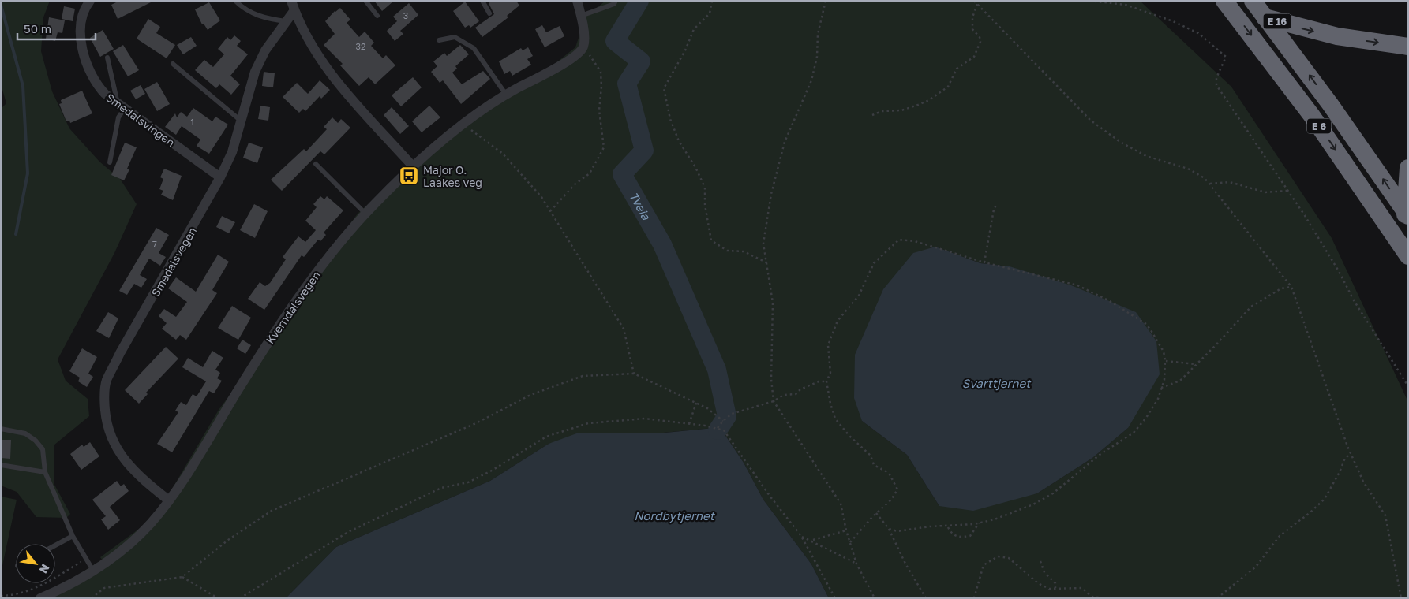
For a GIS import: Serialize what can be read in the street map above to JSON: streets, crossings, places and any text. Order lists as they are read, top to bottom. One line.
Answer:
{"streets":{"highway":["E 16","E 6"],"street":["Smedalsvingen","Smedalsvegen","Kverndalsvegen"]},"crossings":[["Smedalsvingen","Smedalsvegen"],["Smedalsvegen","Kverndalsvegen"]],"water":["Tveia","Svarttjernet","Nordbytjernet"],"places":{"bus stop":["Major O. Laakes veg"]},"house_numbers":["3","32","1","7"],"scale_bar":"50 m","north":"bottom right"}
